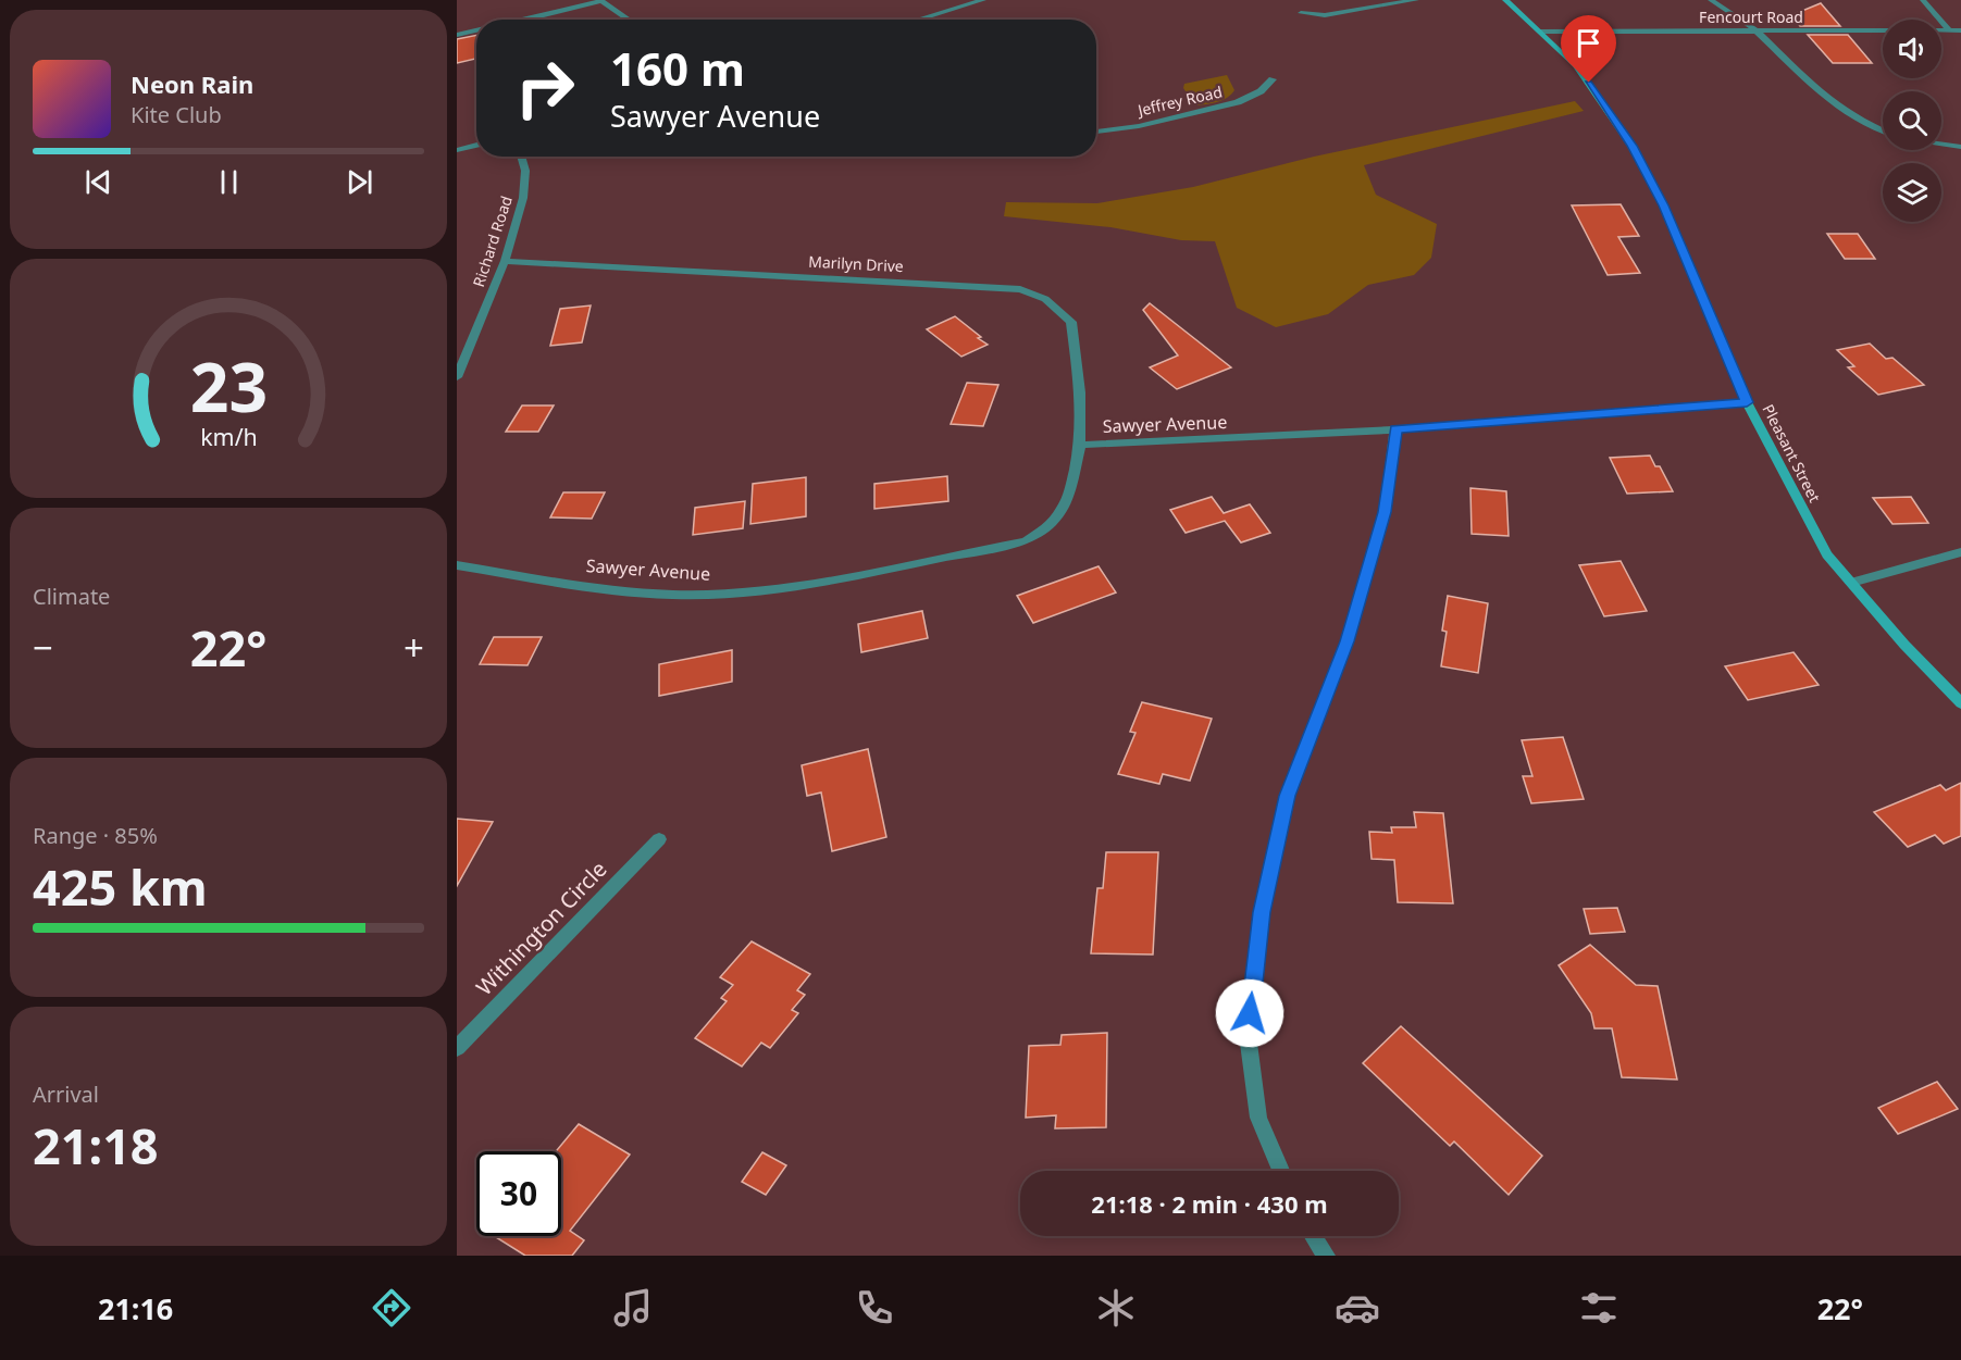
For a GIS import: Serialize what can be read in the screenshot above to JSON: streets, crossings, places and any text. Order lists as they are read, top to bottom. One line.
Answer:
{"streets":{"main road":["Pleasant Street"],"street":["Fencourt Road","Jeffrey Road","Richard Road","Marilyn Drive","Sawyer Avenue","Withington Circle"]},"crossings":[["Fencourt Road","Pleasant Street"],["Richard Road","Marilyn Drive"],["Marilyn Drive","Sawyer Avenue"],["Sawyer Avenue","Pleasant Street"]],"page":{"turn":["160 m","Sawyer Avenue"],"song":["Neon Rain","Kite Club"],"tile":["Climate",["Range · 85%","425 km"],["Arrival","21:18"]],"heat":["−","22°","+"],"limit":"30","trip":"21:18 · 2 min · 430 m","tabs":["21:16","22°"],"gauge":["23","km/h"]}}
